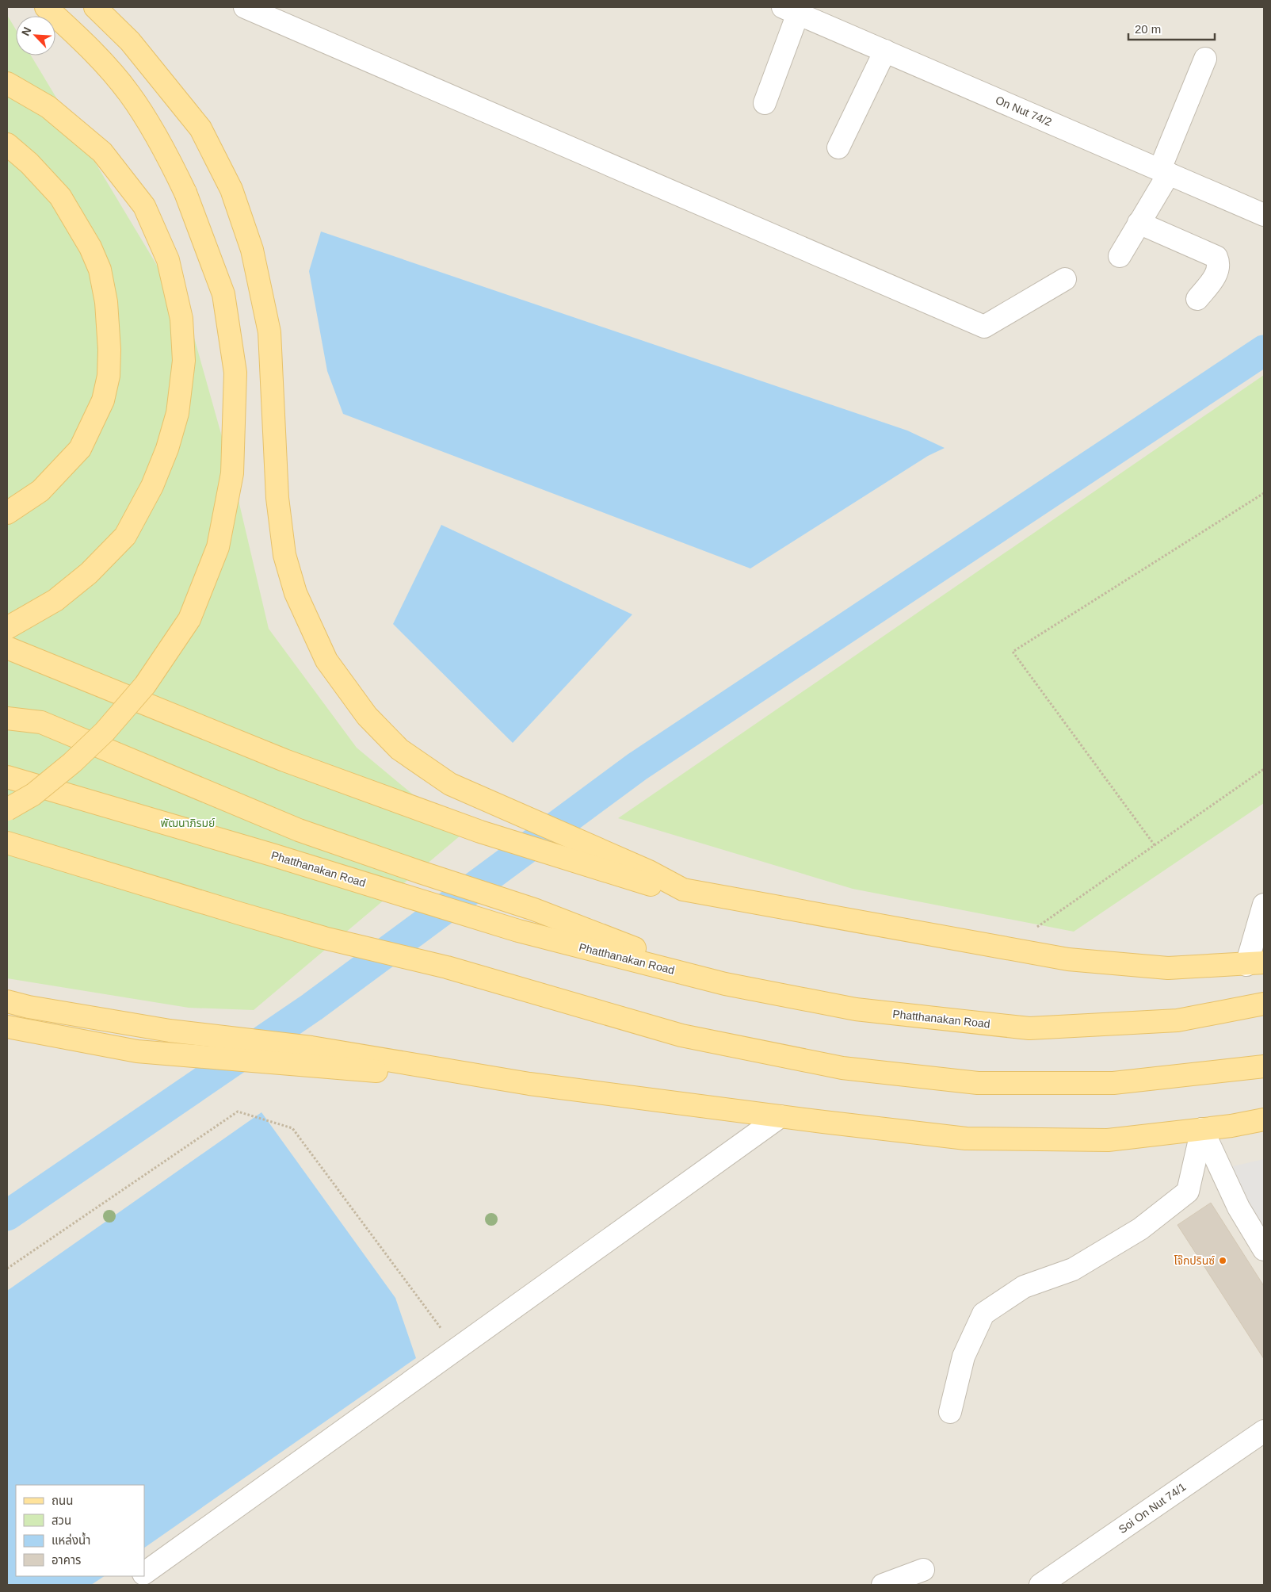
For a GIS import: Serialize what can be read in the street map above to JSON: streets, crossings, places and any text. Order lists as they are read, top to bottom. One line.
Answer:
{"streets":{"main road":["Phatthanakan Road"],"street":["On Nut 74/2","Soi On Nut 74/1"]},"parks":["พัฒนาภิรมย์"],"places":["โจ๊กปรินซ์"],"legend":["ถนน","สวน","แหล่งน้ำ","อาคาร"],"scale_bar":"20 m","north":"top left"}
